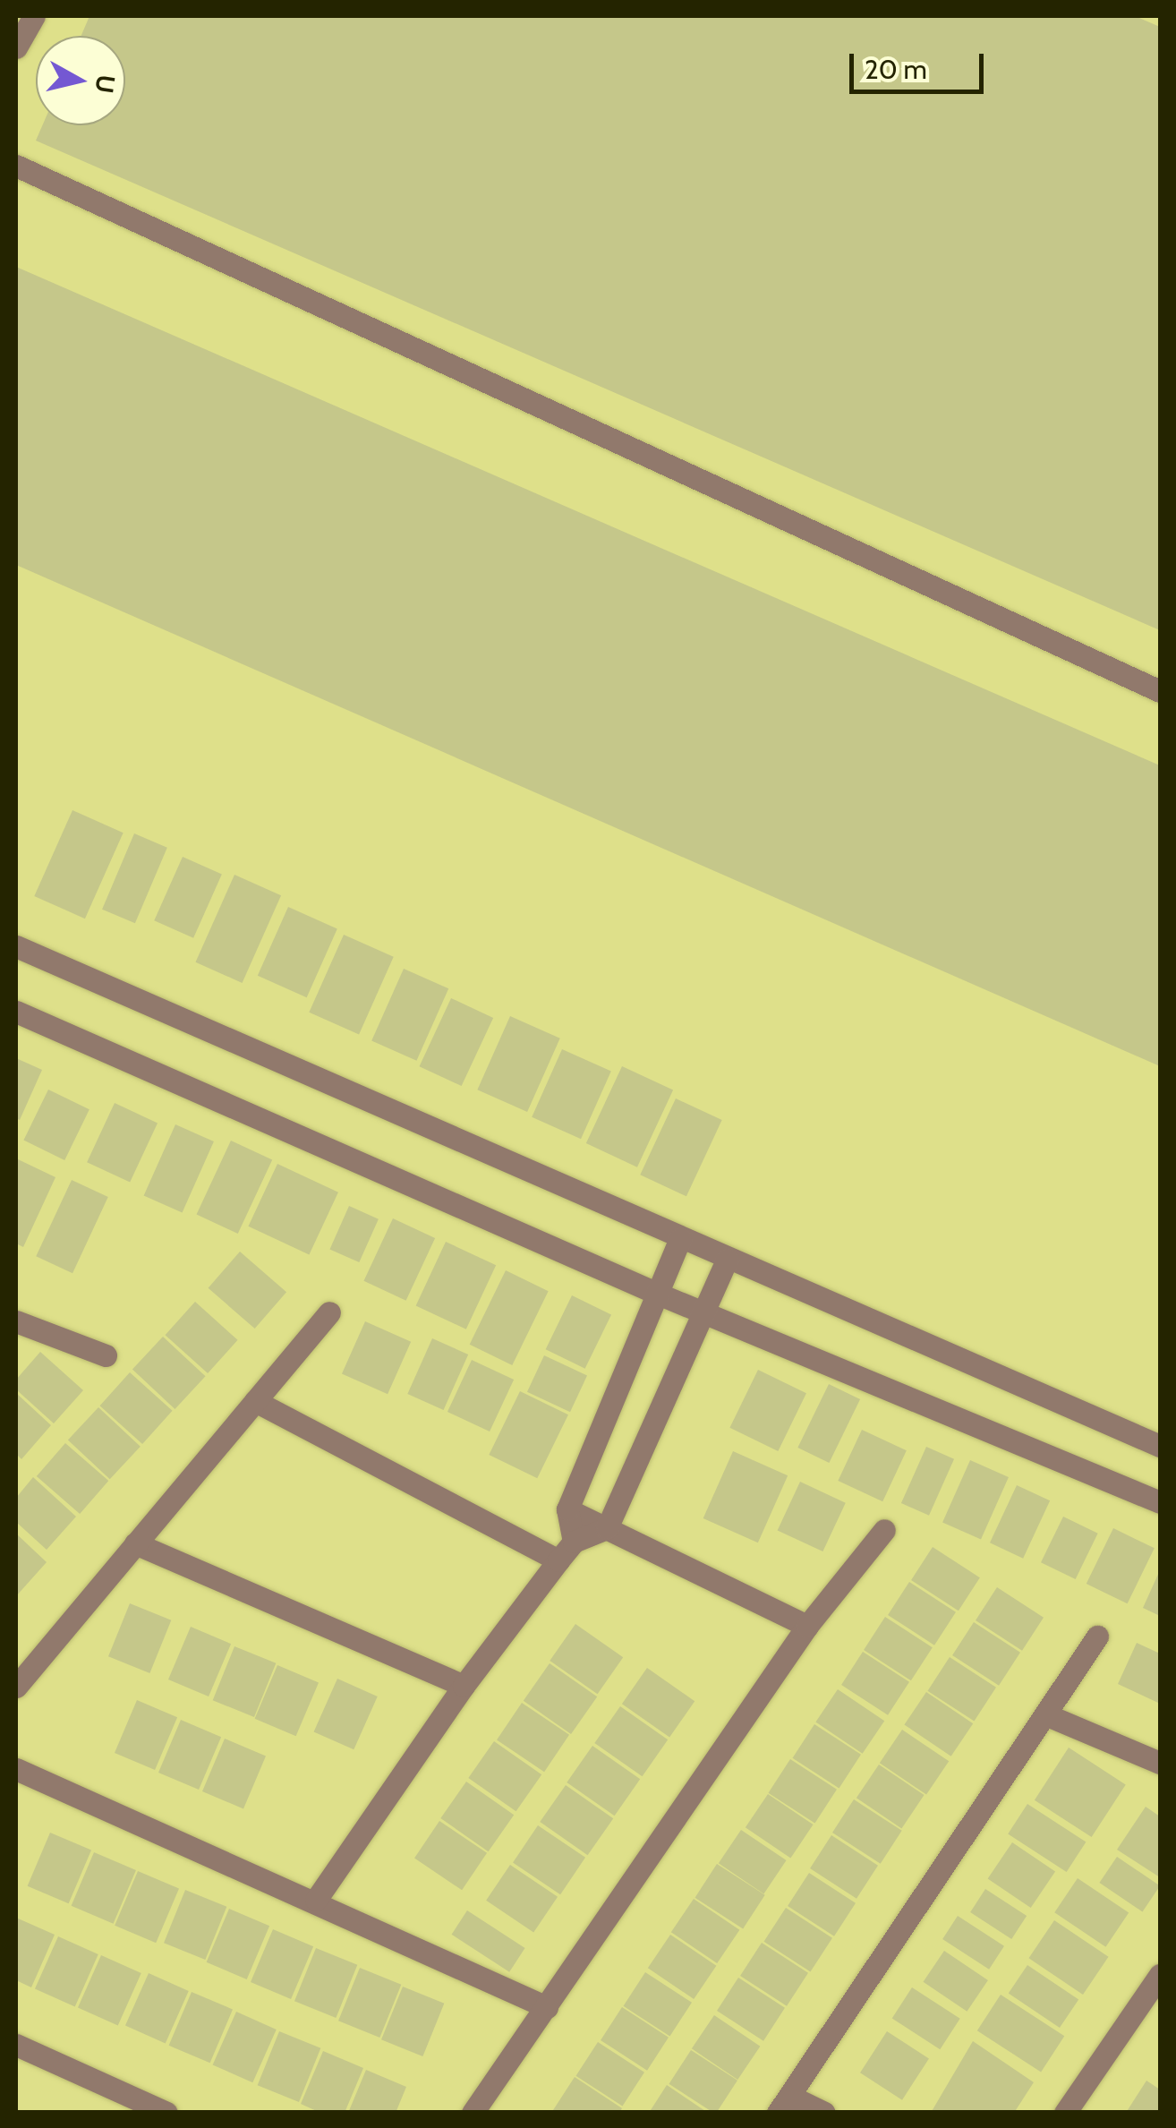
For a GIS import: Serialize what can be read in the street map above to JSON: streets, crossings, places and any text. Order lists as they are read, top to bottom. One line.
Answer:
{"scale_bar":"20 m","north":"right"}
